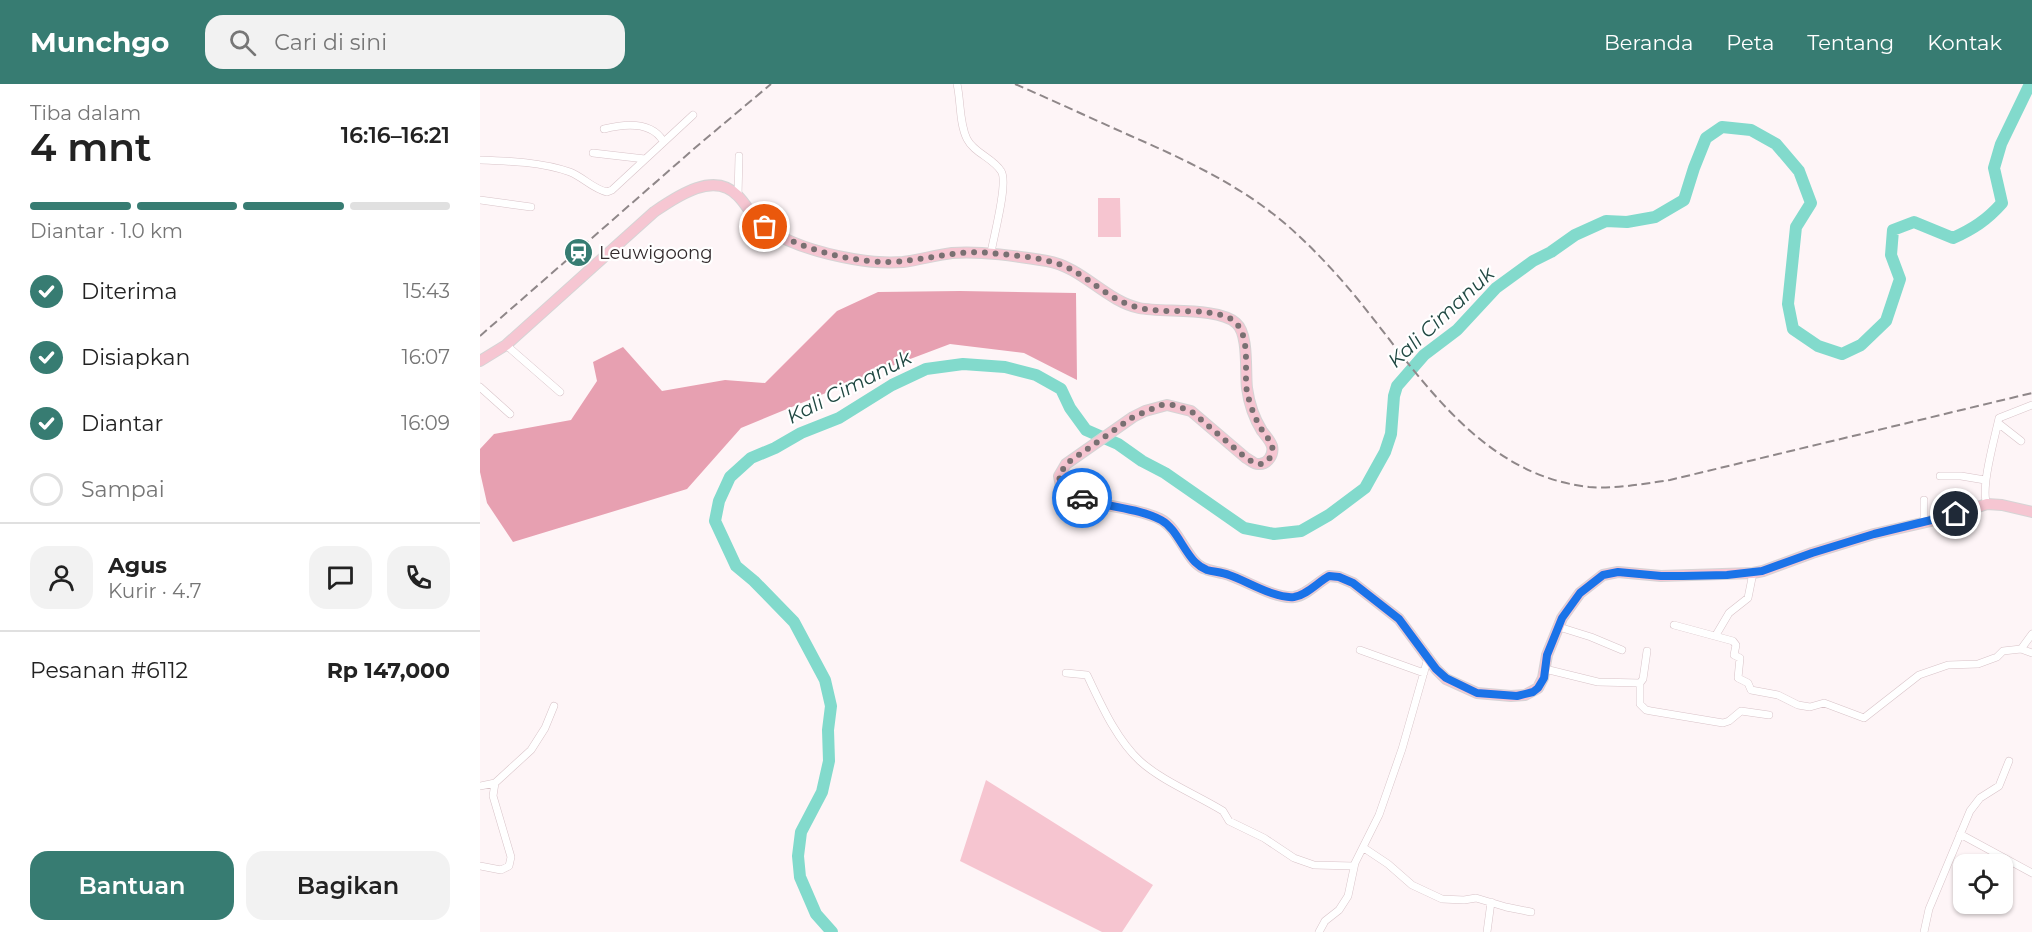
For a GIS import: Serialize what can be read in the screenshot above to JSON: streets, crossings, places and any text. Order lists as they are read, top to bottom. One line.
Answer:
{"water":["Kali Cimanuk"],"places":{"station":["Leuwigoong"]},"page":{"header":"Munchgo","search":"Cari di sini","nav":["Beranda","Peta","Tentang","Kontak"],"heading":["4 mnt","Tiba dalam","16:16–16:21"],"panel":["Agus","Kurir · 4.7","Pesanan #6112","Rp 147,000"],"bar":"Diantar · 1.0 km","list":[["Diterima","15:43"],["Disiapkan","16:07"],["Diantar","16:09"],"Sampai"],"buttons":["Bantuan","Bagikan"]}}
